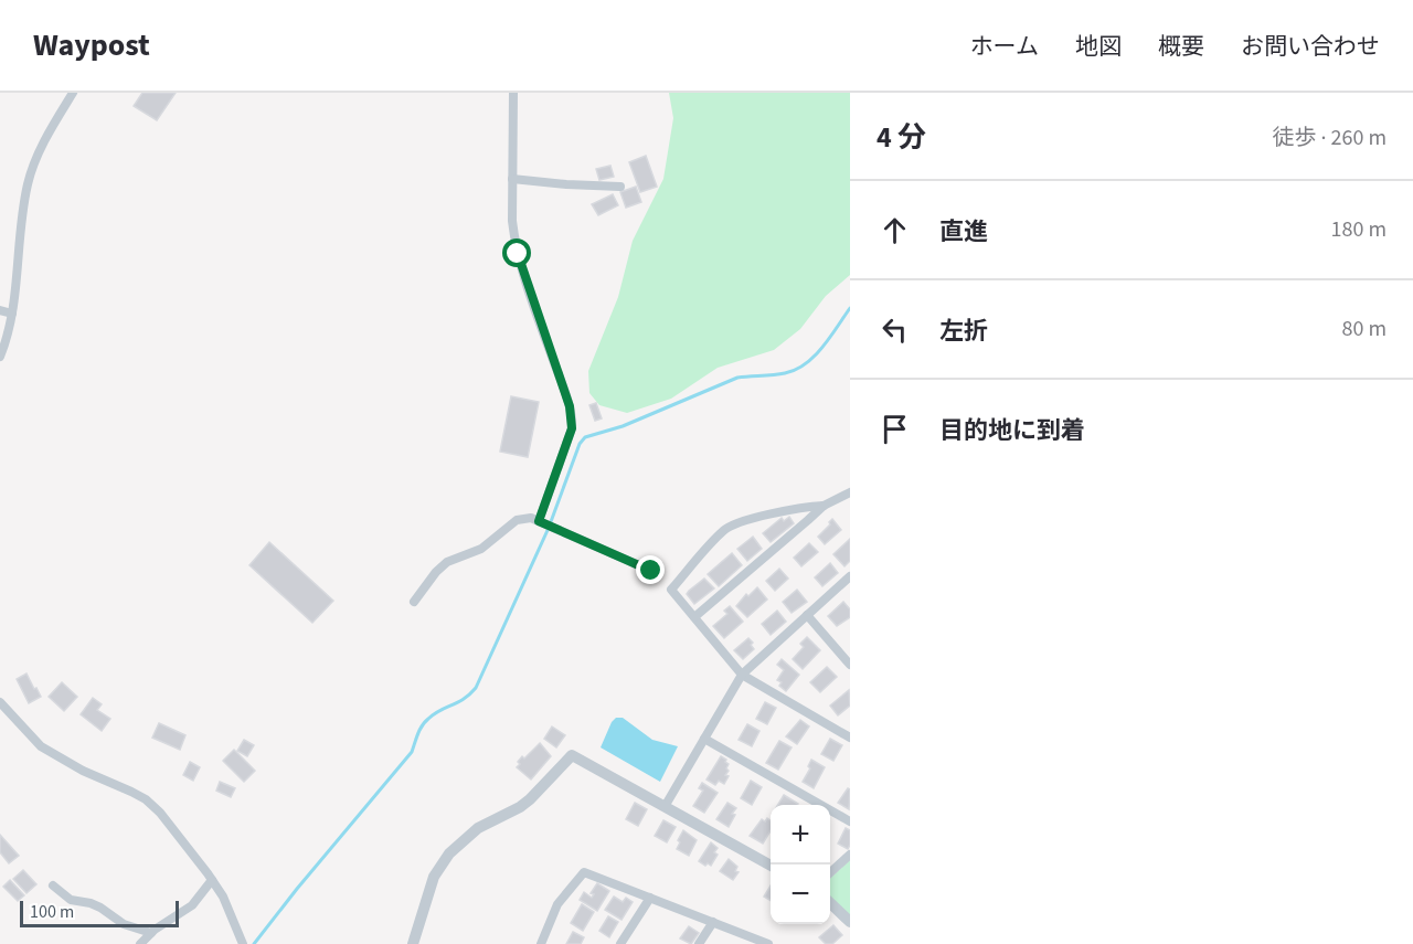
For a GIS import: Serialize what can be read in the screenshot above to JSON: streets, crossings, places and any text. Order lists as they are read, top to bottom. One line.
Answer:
{"scale_bar":"100 m","page":{"header":"Waypost","nav":["ホーム","地図","概要","お問い合わせ"],"heading":["4 分","徒歩 · 260 m"],"list":[["直進","180 m"],["左折","80 m"],"目的地に到着"],"map_buttons":["+","−"],"scale":"100 m"}}
